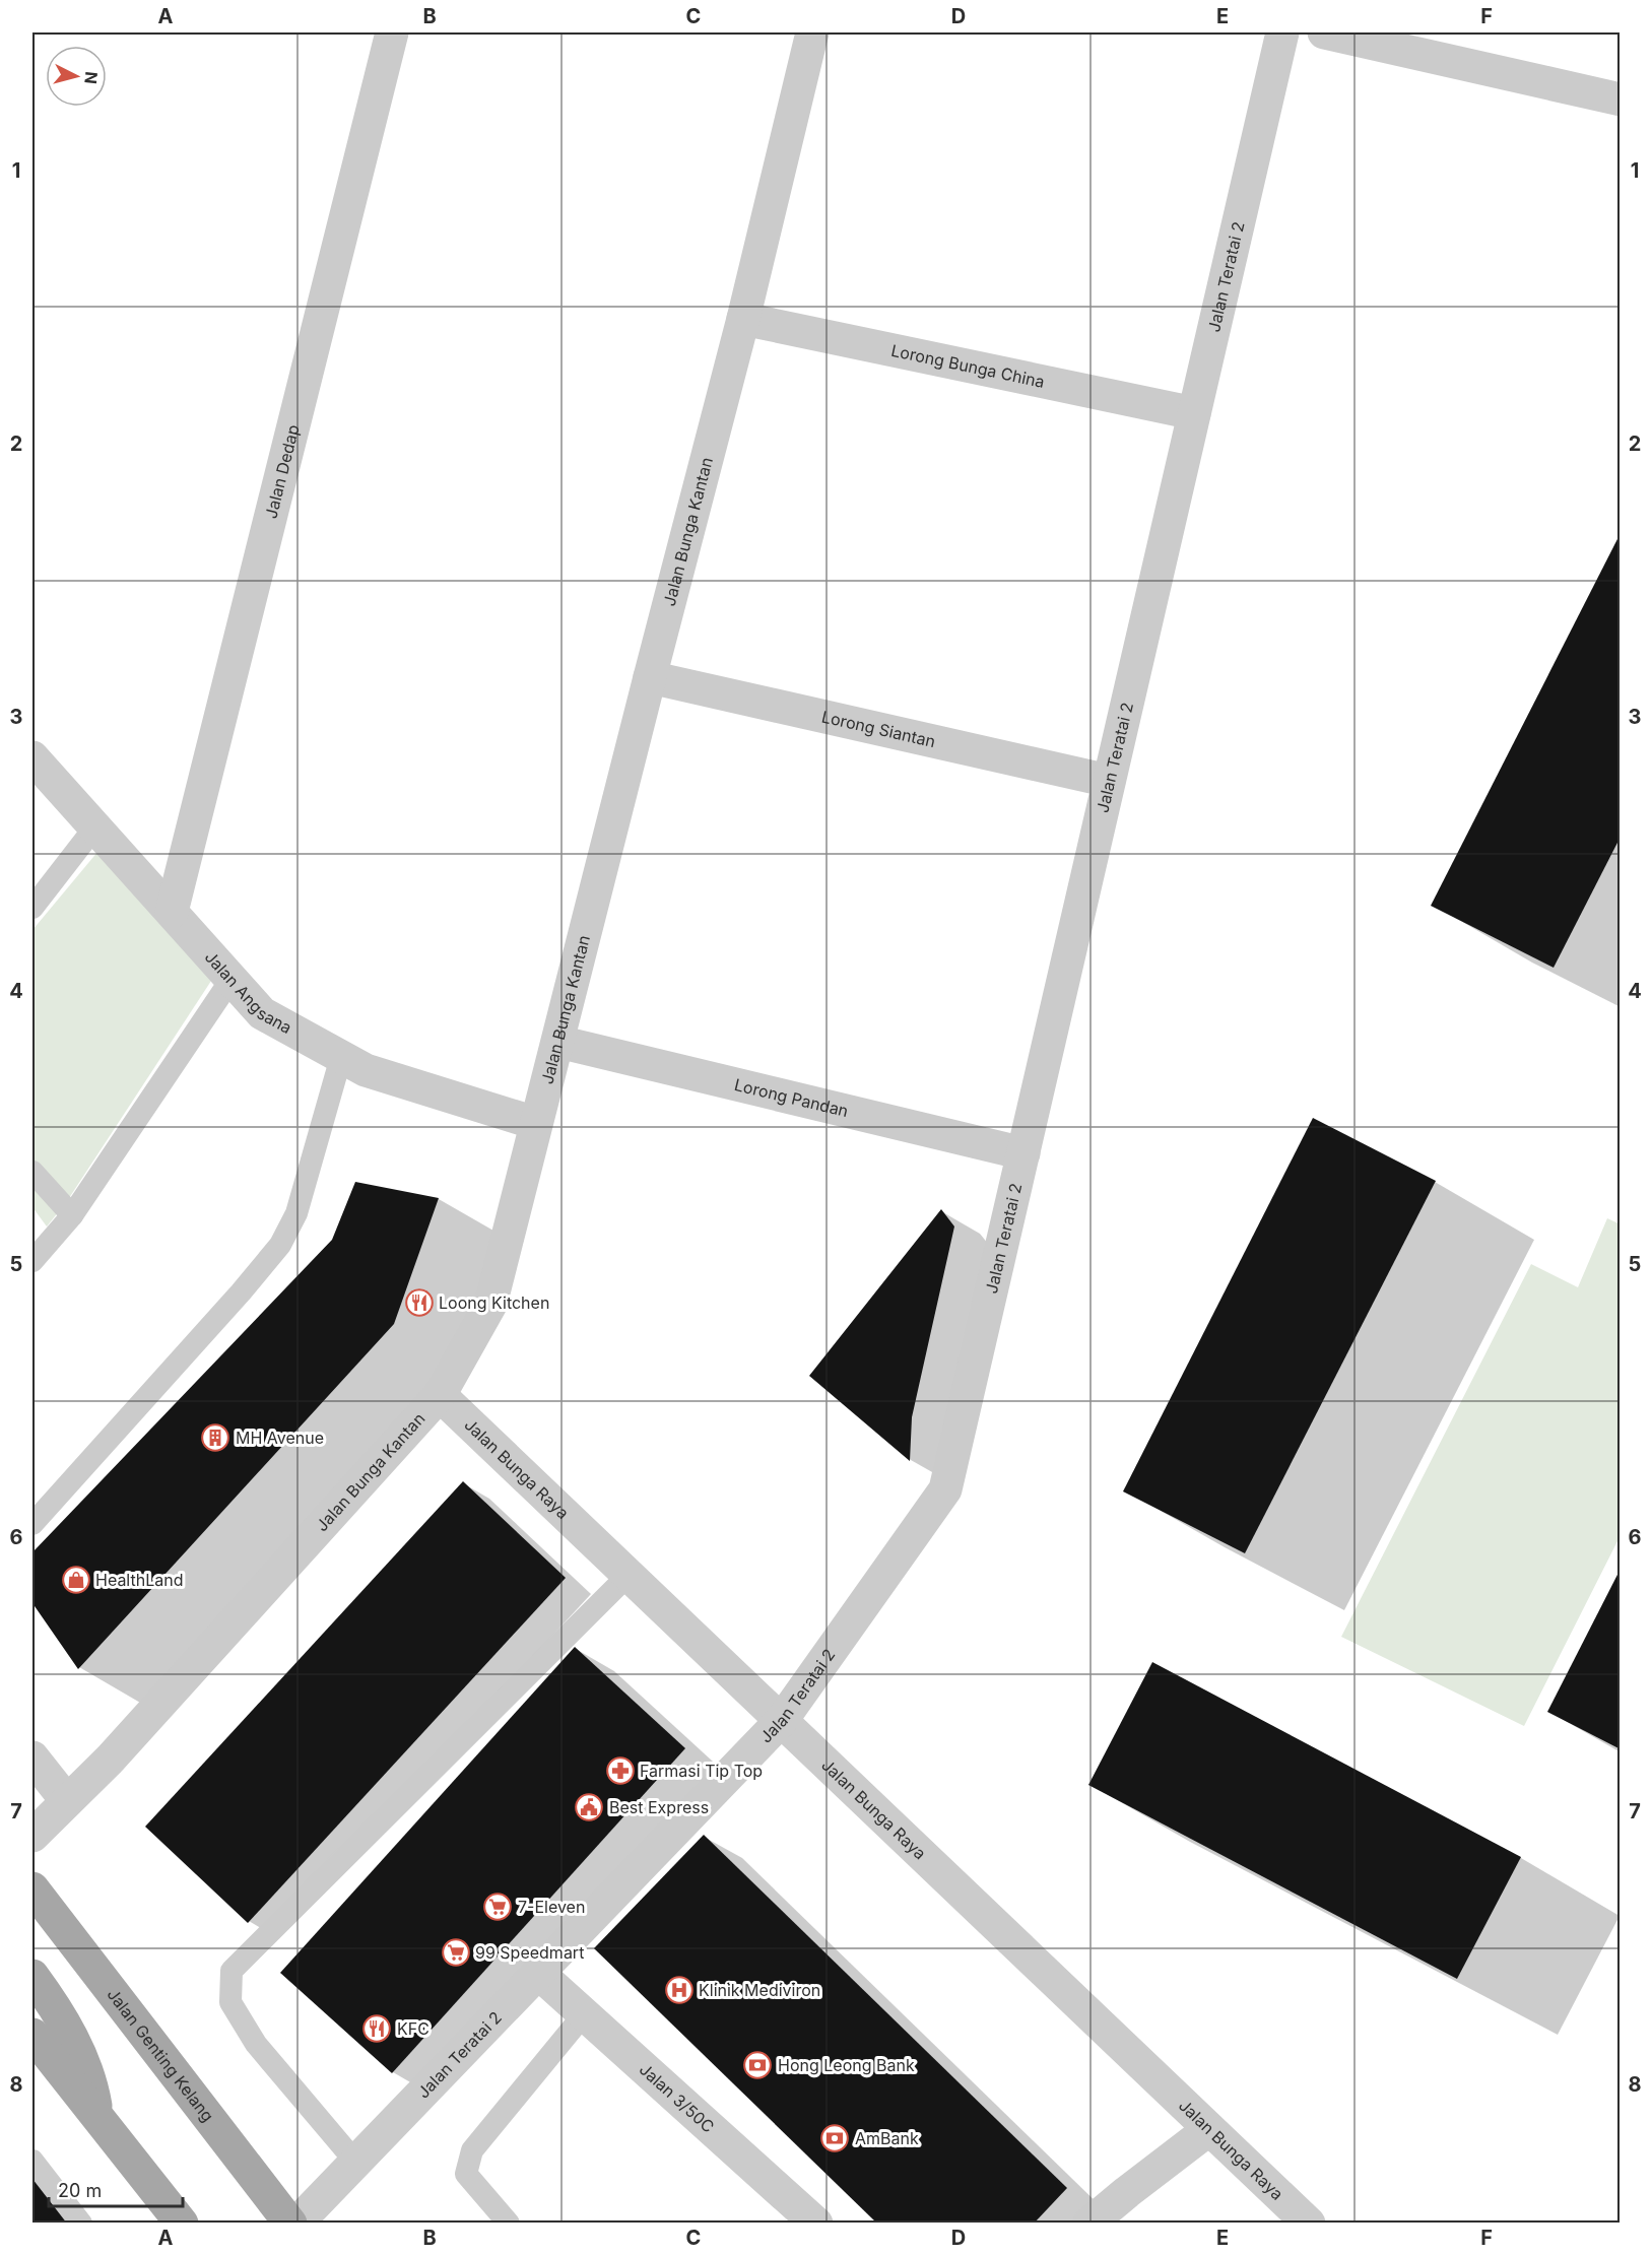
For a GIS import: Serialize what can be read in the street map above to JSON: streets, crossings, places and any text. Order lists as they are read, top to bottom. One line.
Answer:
{"streets":{"main road":["Jalan Genting Kelang"],"street":["Jalan Teratai 2","Lorong Bunga China","Jalan Dedap","Jalan Bunga Kantan","Lorong Siantan","Jalan Angsana","Lorong Pandan","Jalan Bunga Raya","Jalan 3/50C"]},"crossings":[["Jalan Teratai 2","Lorong Bunga China"],["Jalan Teratai 2","Lorong Siantan"],["Jalan Teratai 2","Lorong Pandan"],["Jalan Teratai 2","Jalan Bunga Raya"],["Jalan Teratai 2","Jalan 3/50C"],["Lorong Bunga China","Jalan Bunga Kantan"],["Jalan Dedap","Jalan Angsana"],["Jalan Bunga Kantan","Lorong Siantan"],["Jalan Bunga Kantan","Jalan Angsana"],["Jalan Bunga Kantan","Lorong Pandan"],["Jalan Bunga Kantan","Jalan Bunga Raya"]],"places":{"restaurant":["Loong Kitchen","KFC"],"building":["MH Avenue"],"shop":["HealthLand"],"pharmacy":["Farmasi Tip Top"],"public building":["Best Express"],"supermarket":["7-Eleven","99 Speedmart"],"hospital":["Klinik Mediviron"],"bank":["Hong Leong Bank","AmBank"]},"scale_bar":"20 m","north":"right","grid":{"columns":["A","B","C","D","E","F"],"rows":["1","2","3","4","5","6","7","8"]}}
